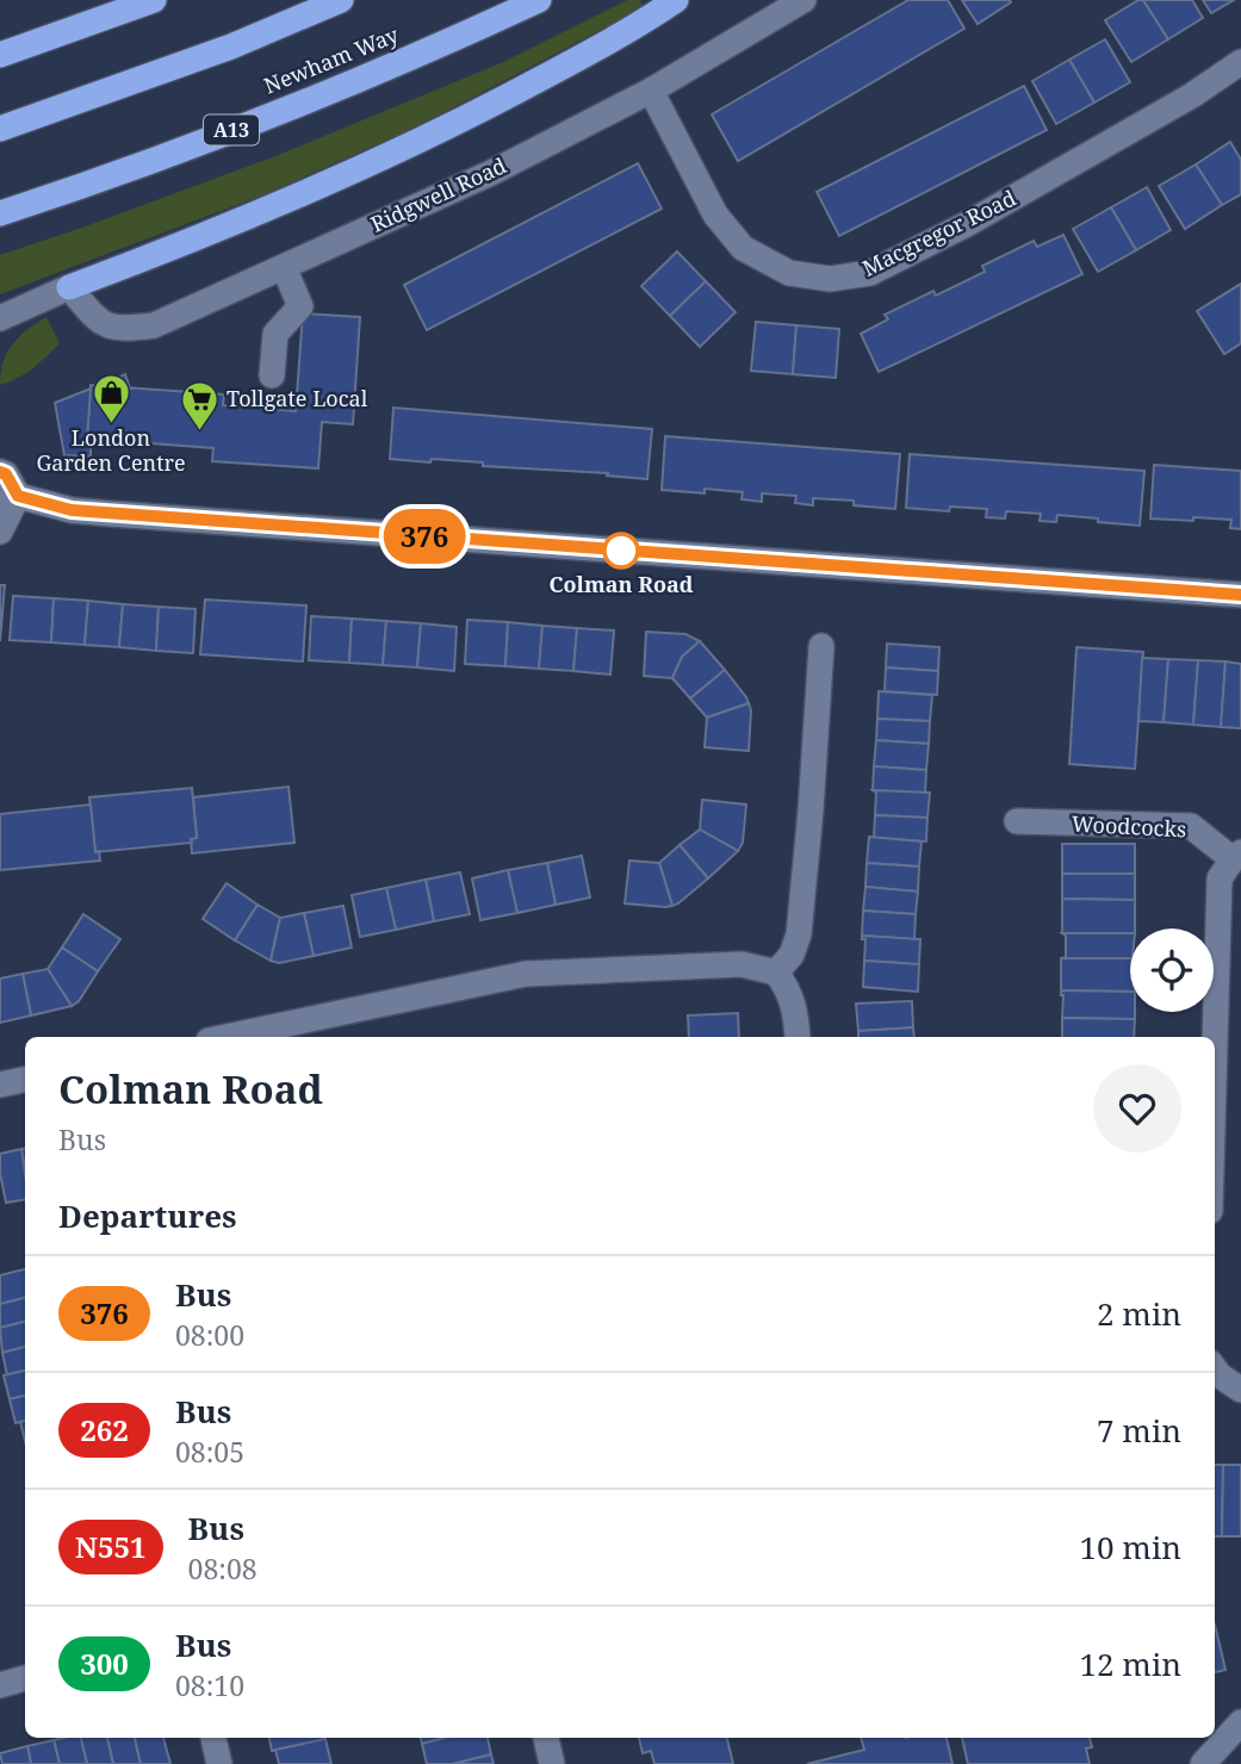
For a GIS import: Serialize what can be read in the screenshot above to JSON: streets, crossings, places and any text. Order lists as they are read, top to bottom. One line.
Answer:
{"streets":{"highway":["Newham Way","A13"],"street":["Ridgwell Road","Macgregor Road","Woodcocks"]},"crossings":[["Ridgwell Road","Macgregor Road"]],"places":{"shop":["London Garden Centre"],"supermarket":["Tollgate Local"],"other":["Colman Road"]},"lines":["bus line 376"],"page":{"on_map":"376","heading":[["Colman Road","Bus"],"Departures"],"list":[{"mark":"376","name":"Bus","note":"08:00","value":"2 min"},{"mark":"262","name":"Bus","note":"08:05","value":"7 min"},{"mark":"N551","name":"Bus","note":"08:08","value":"10 min"},{"mark":"300","name":"Bus","note":"08:10","value":"12 min"}]}}
